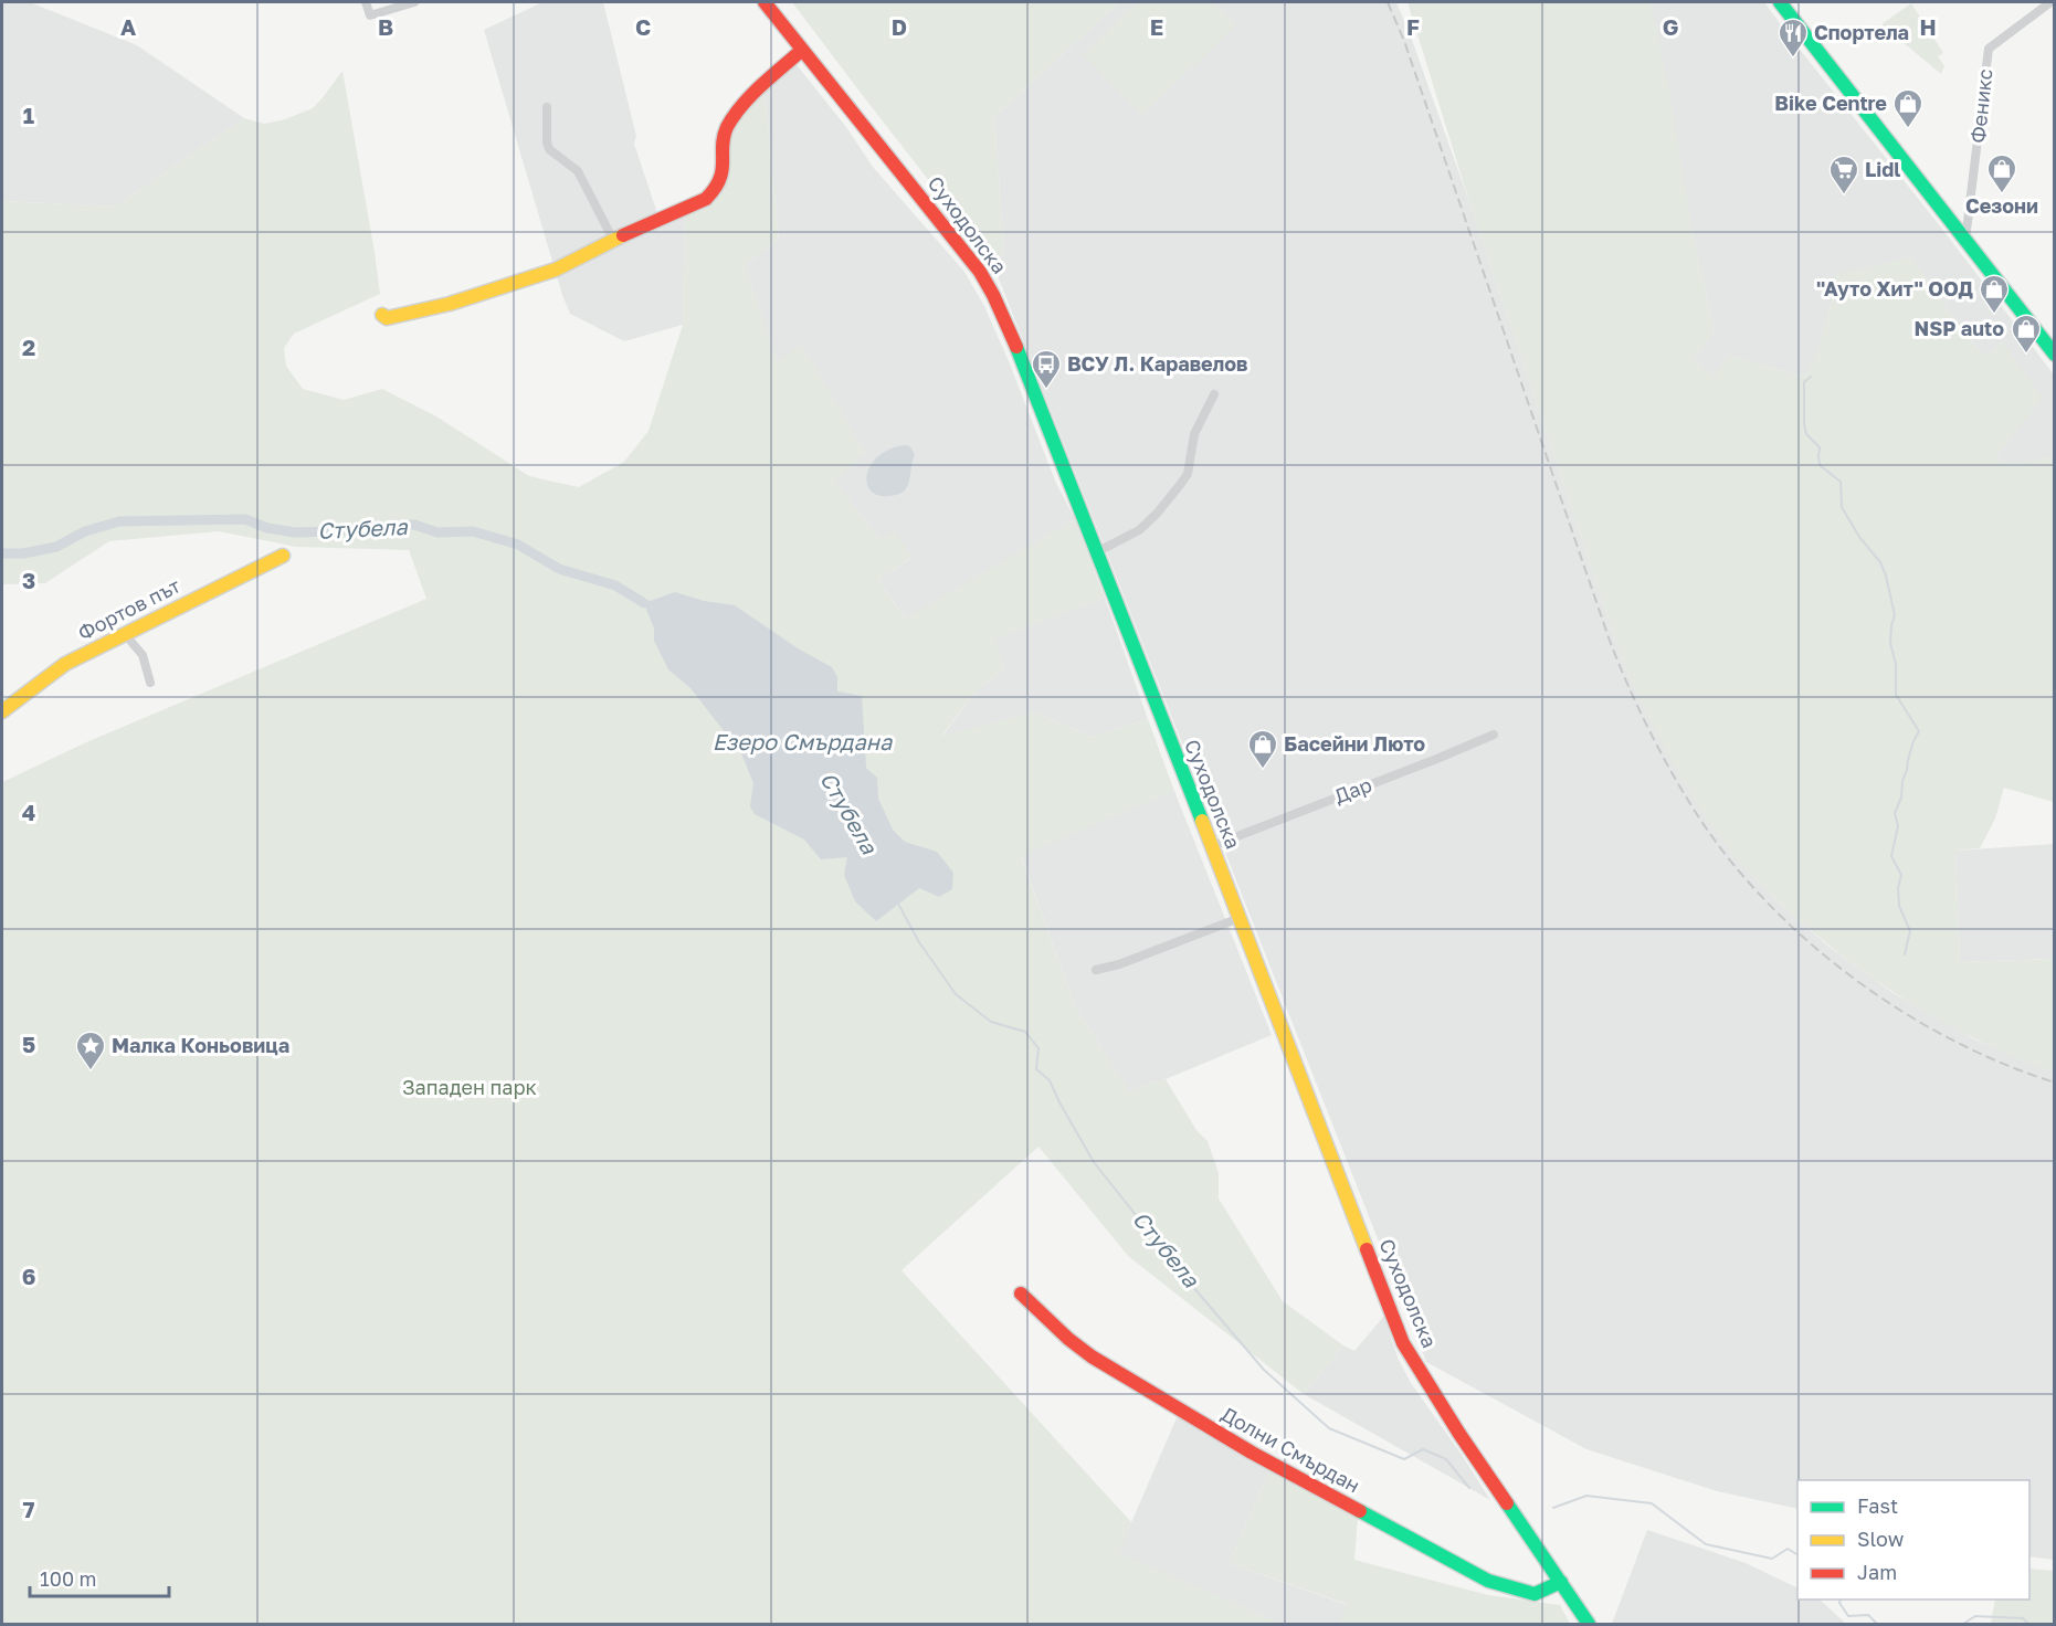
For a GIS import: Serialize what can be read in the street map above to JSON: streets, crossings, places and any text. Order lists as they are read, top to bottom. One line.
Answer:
{"streets":{"street":["Феникс","Суходолска","Фортов път","Дар","Долни Смърдан"]},"crossings":[["Суходолска","Дар"],["Суходолска","Долни Смърдан"]],"water":["Стубела","Езеро Смърдана"],"parks":["Западен парк"],"places":{"restaurant":["Спортела"],"shop":["Bike Centre","Сезони","\"Ауто Хит\" ООД","NSP auto","Басейни Люто"],"supermarket":["Lidl"],"bus stop":["ВСУ Л. Каравелов"],"place":["Малка Коньовица"]},"legend":["Fast","Slow","Jam"],"scale_bar":"100 m","grid":{"columns":["A","B","C","D","E","F","G","H"],"rows":["1","2","3","4","5","6","7"]}}
